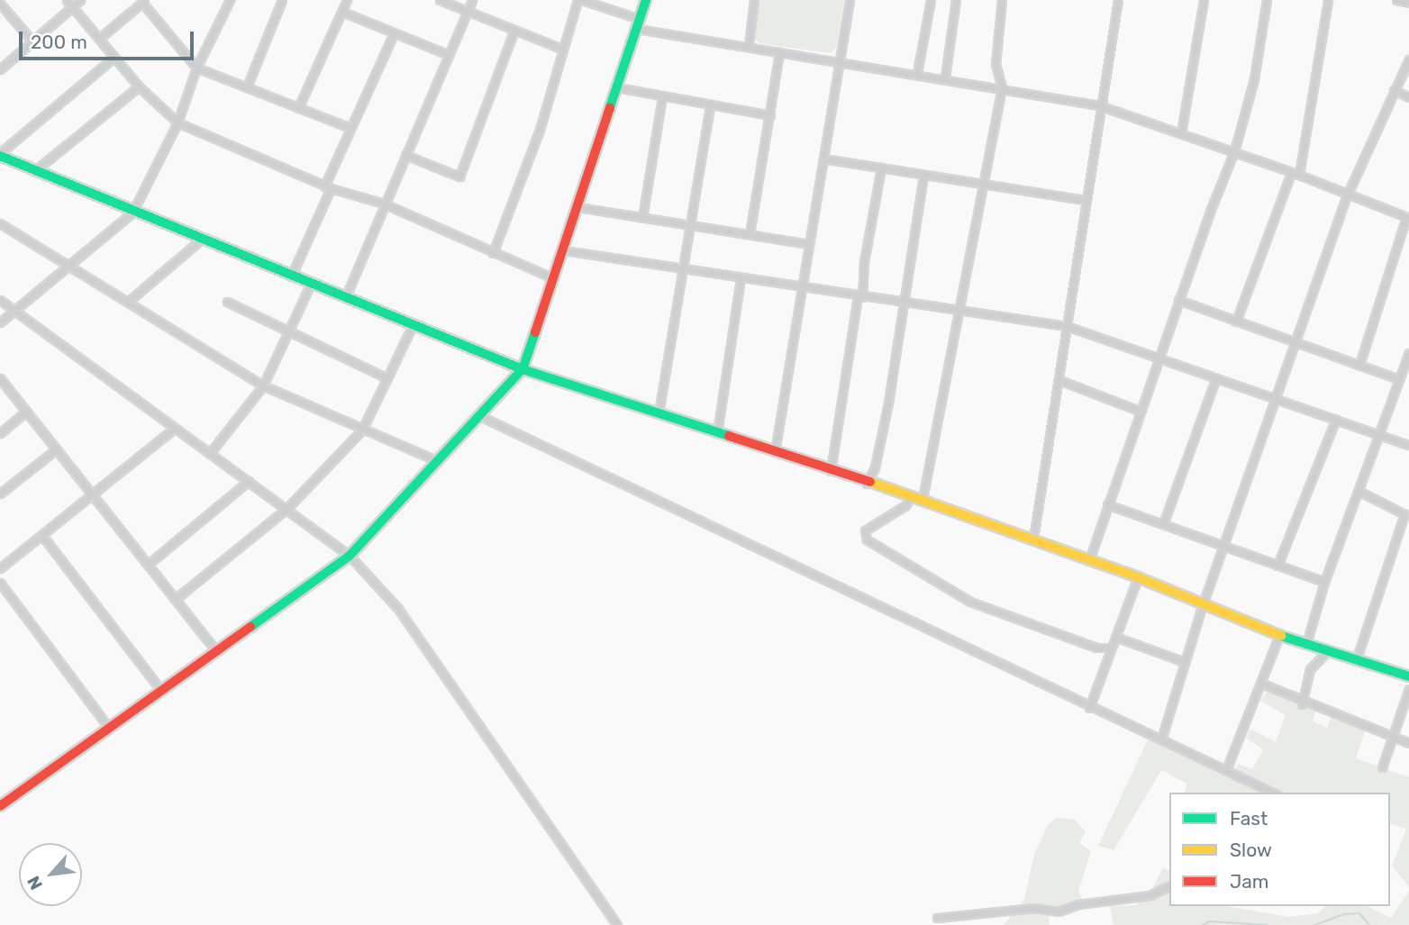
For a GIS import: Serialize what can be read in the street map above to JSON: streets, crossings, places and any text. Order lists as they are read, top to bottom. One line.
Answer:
{"legend":["Fast","Slow","Jam"],"scale_bar":"200 m","north":"bottom left"}
